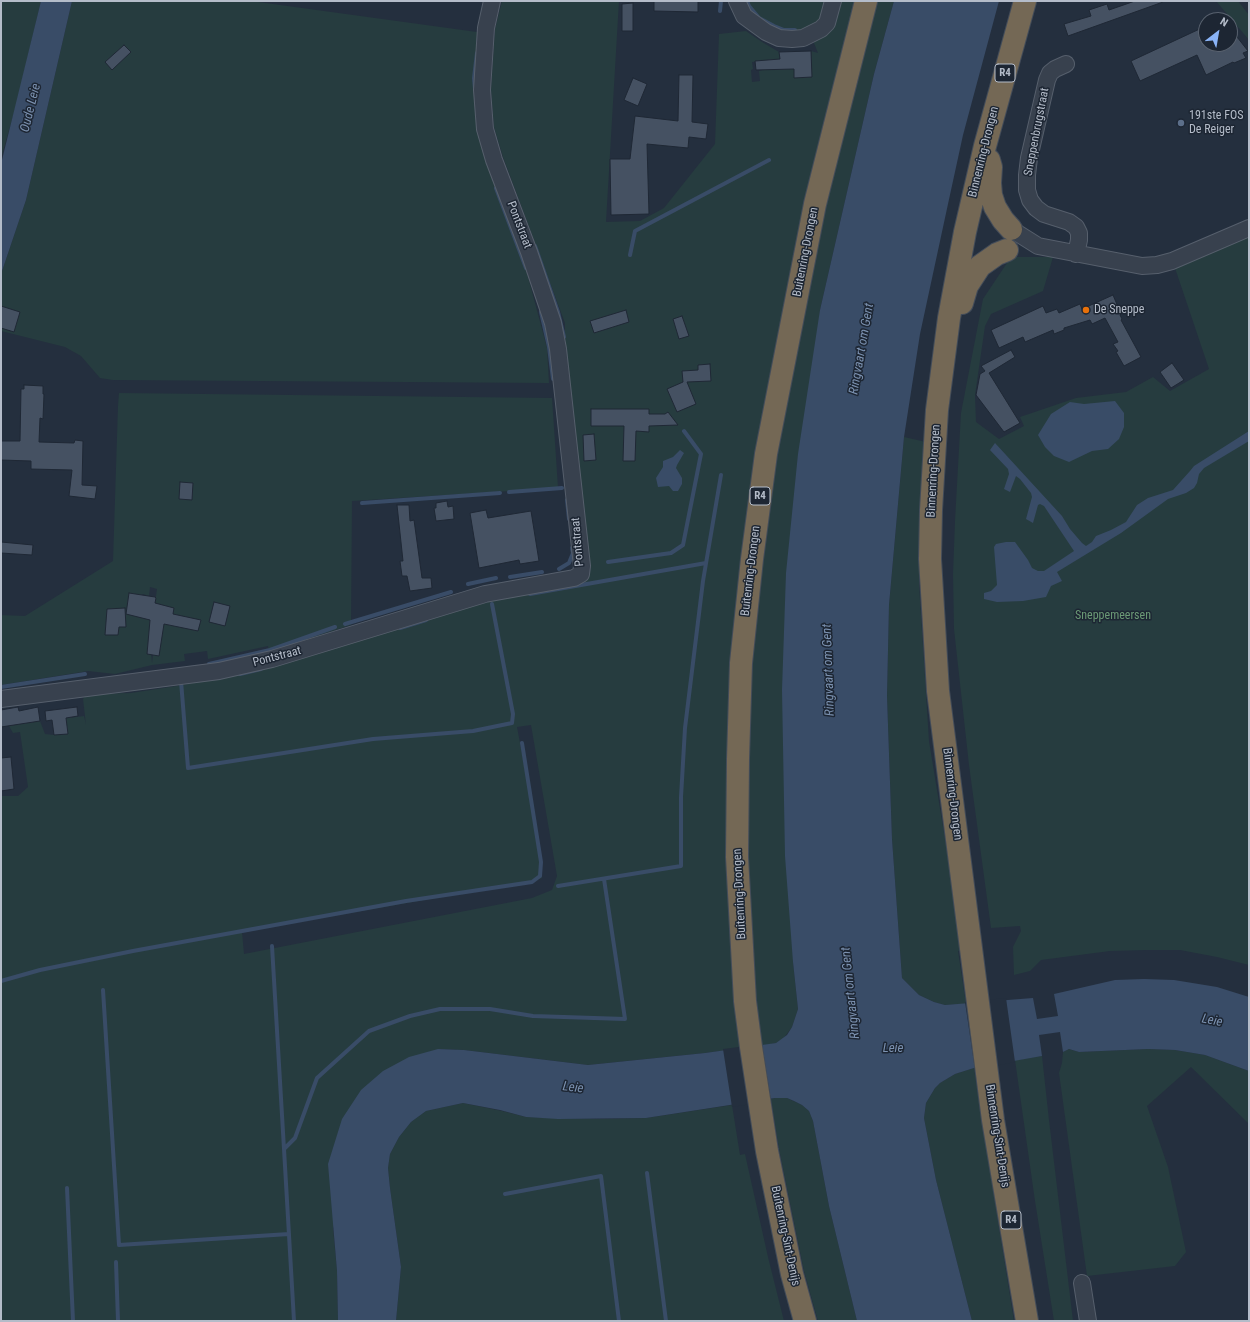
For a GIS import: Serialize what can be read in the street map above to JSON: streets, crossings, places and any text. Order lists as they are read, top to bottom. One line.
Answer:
{"streets":{"highway":["R4","Binnenring-Drongen","Buitenring-Drongen","Binnenring-Sint-Denijs","Buitenring-Sint-Denijs"],"street":["Sneppenbrugstraat","Pontstraat"]},"crossings":[["Binnenring-Drongen","Binnenring-Sint-Denijs"],["Buitenring-Drongen","Buitenring-Sint-Denijs"]],"water":["Oude Leie","Ringvaart om Gent","Leie"],"parks":["Sneppemeersen"],"places":["191ste FOS De Reiger","De Sneppe"],"north":"top right"}
